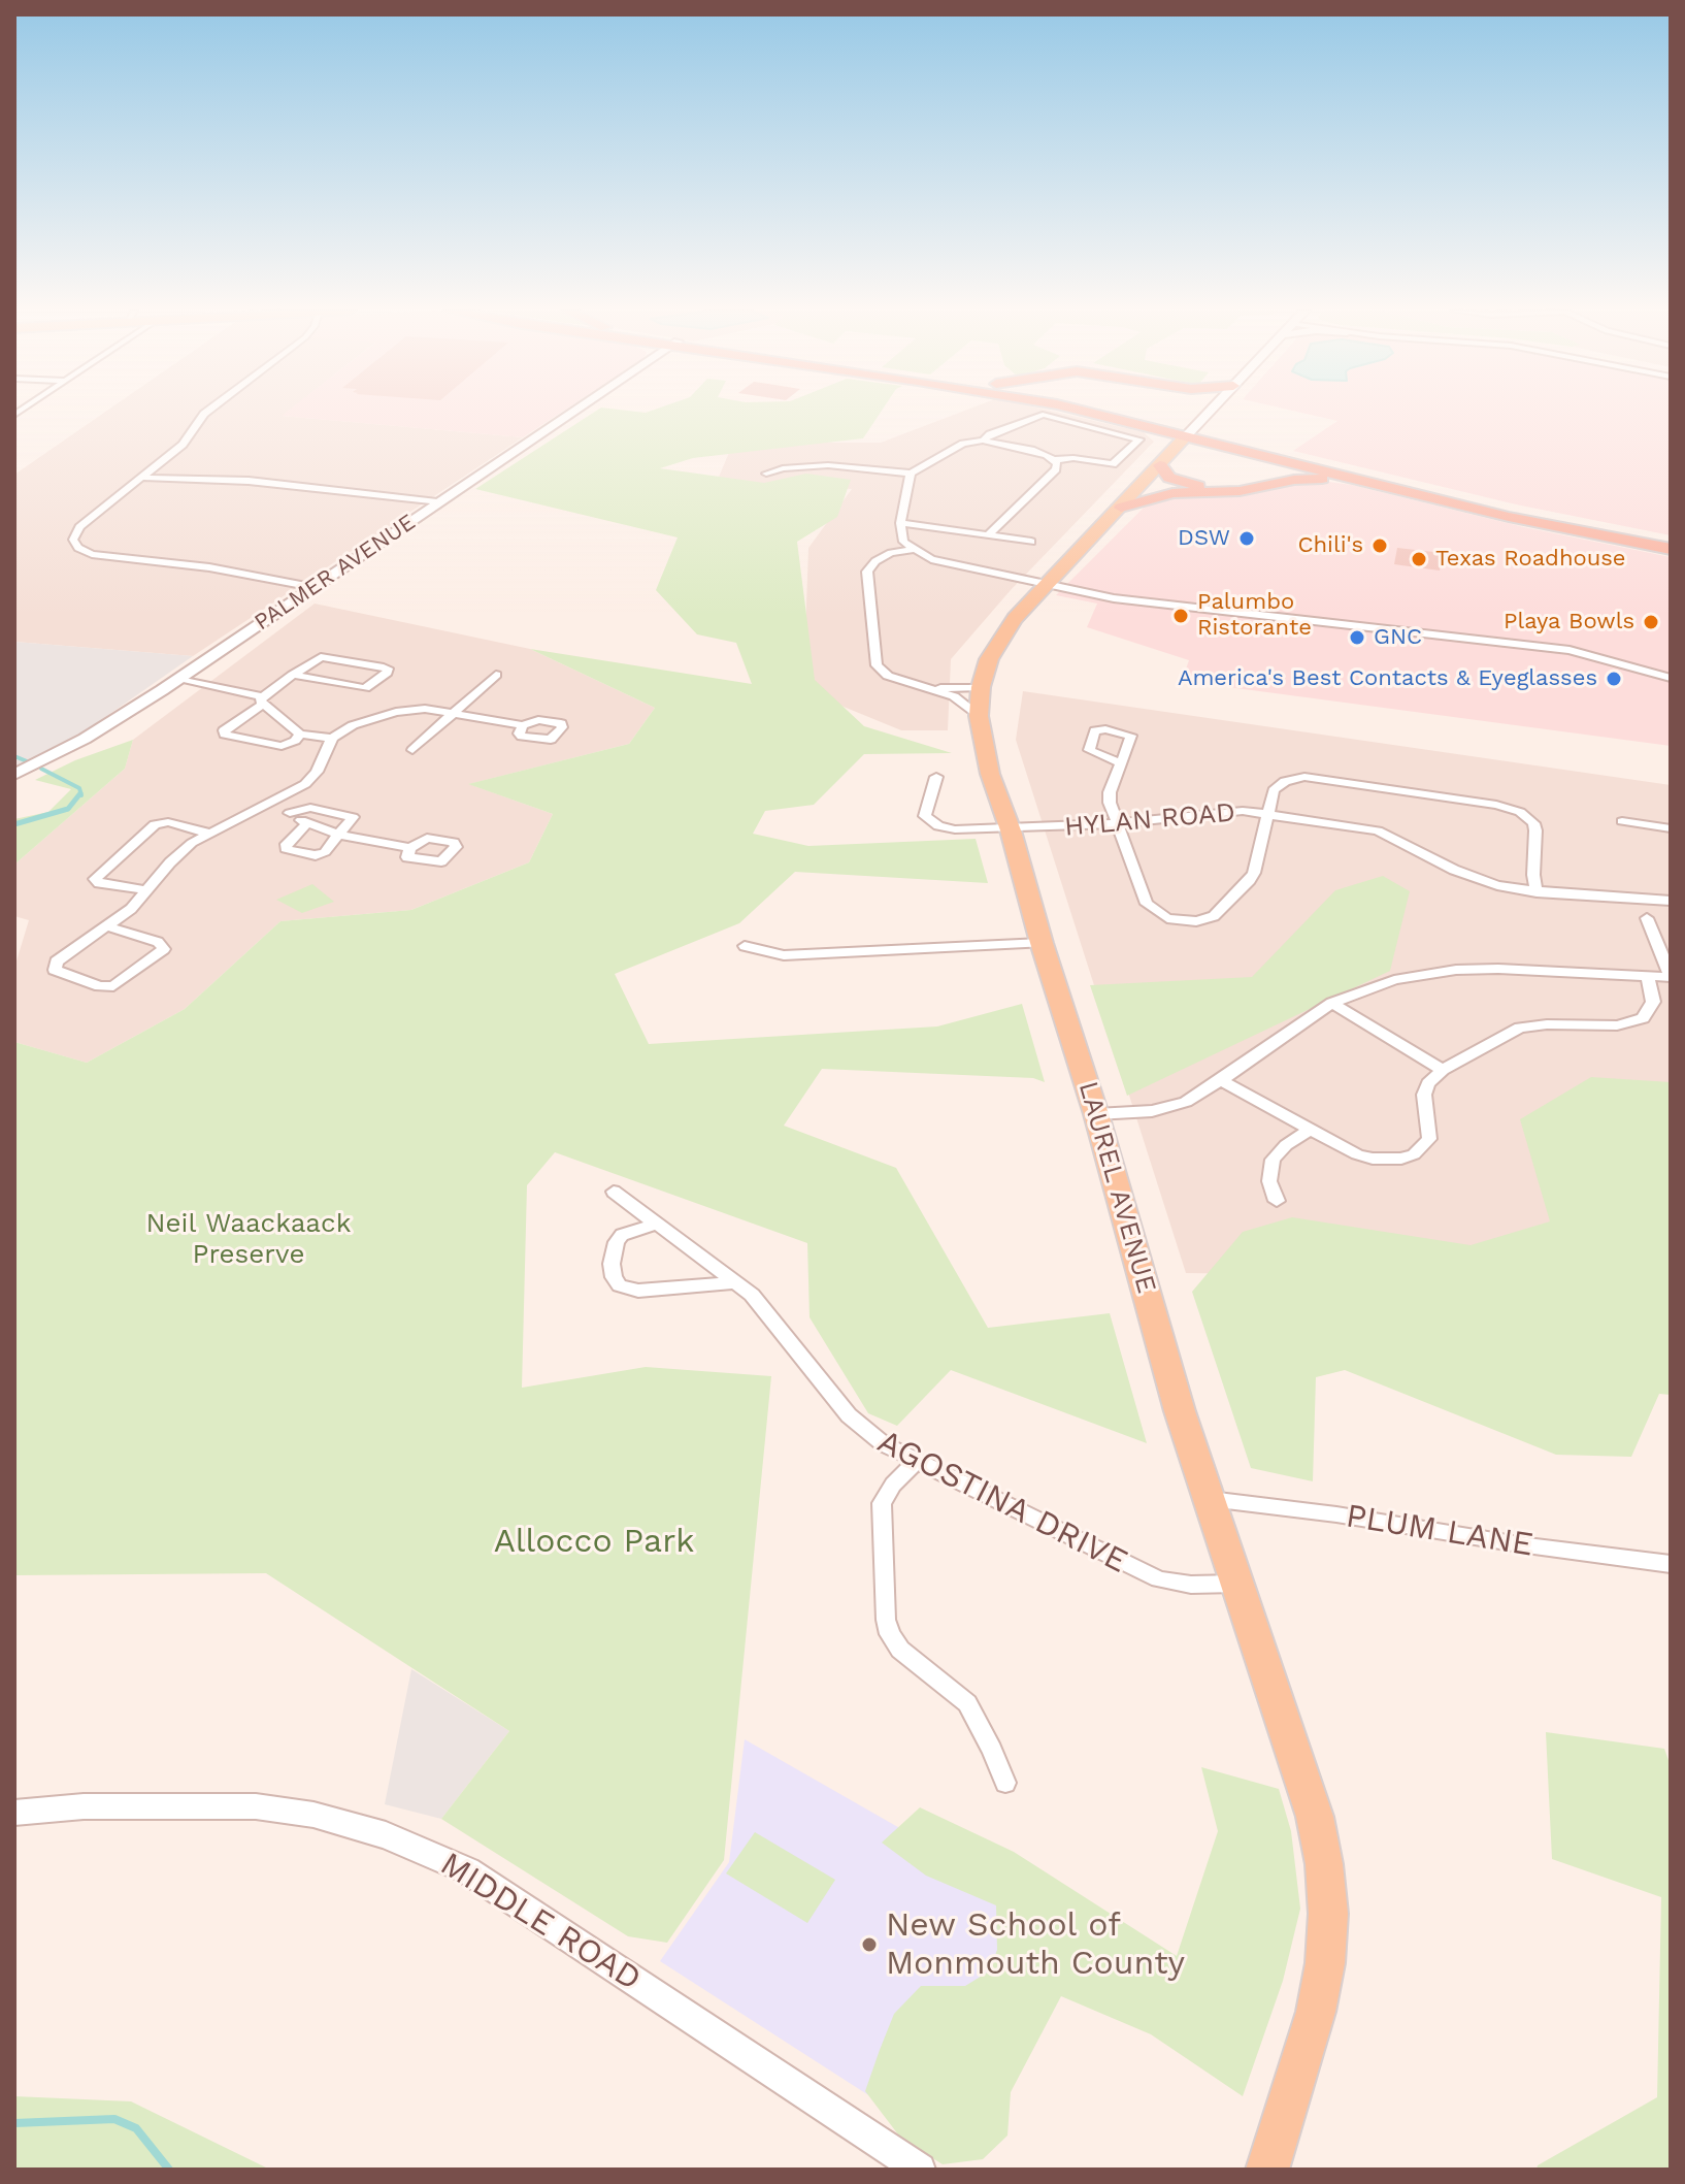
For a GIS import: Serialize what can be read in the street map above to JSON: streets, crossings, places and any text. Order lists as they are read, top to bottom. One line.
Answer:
{"streets":{"main road":["LAUREL AVENUE"],"street":["PALMER AVENUE","HYLAN ROAD","AGOSTINA DRIVE","PLUM LANE","MIDDLE ROAD"]},"crossings":[["HYLAN ROAD","LAUREL AVENUE"],["LAUREL AVENUE","AGOSTINA DRIVE"],["LAUREL AVENUE","PLUM LANE"]],"parks":["Neil Waackaack Preserve","Allocco Park"],"places":["DSW","Chili's","Texas Roadhouse","Palumbo Ristorante","Playa Bowls","GNC","America's Best Contacts & Eyeglasses","New School of Monmouth County"]}
